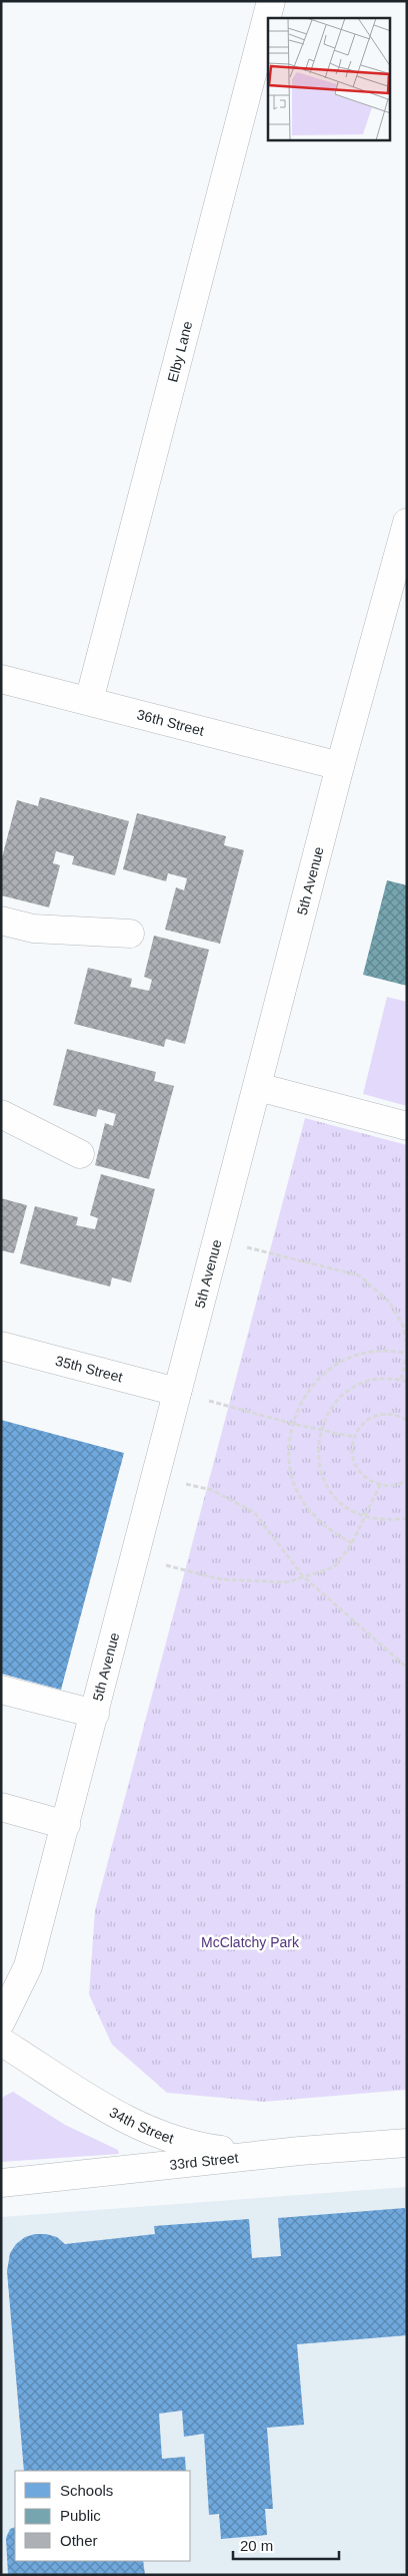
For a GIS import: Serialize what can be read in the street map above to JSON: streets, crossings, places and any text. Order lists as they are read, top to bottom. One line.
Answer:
{"streets":{"street":["Elby Lane","36th Street","5th Avenue","35th Street","34th Street","33rd Street"]},"crossings":[["Elby Lane","36th Street"],["36th Street","5th Avenue"],["5th Avenue","35th Street"],["34th Street","33rd Street"]],"parks":["McClatchy Park"],"legend":["Schools","Public","Other"],"scale_bar":"20 m"}
